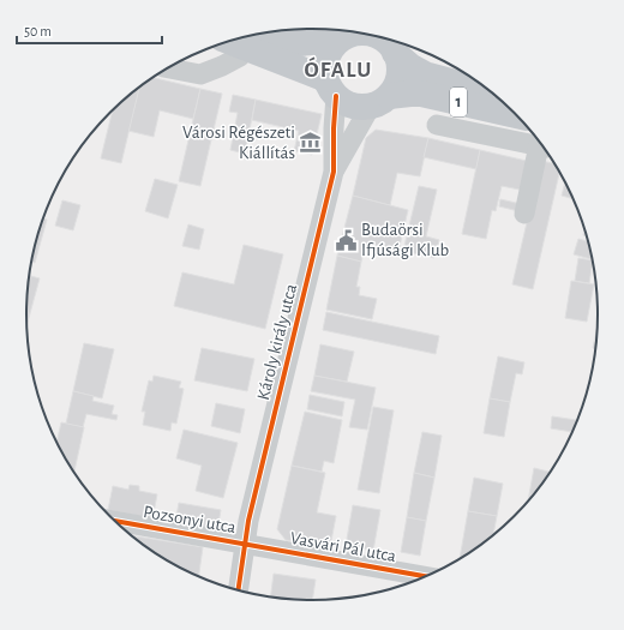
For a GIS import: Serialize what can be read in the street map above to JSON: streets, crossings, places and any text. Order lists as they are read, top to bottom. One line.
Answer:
{"streets":{"main road":["1"],"street":["Károly király utca","Pozsonyi utca","Vasvári Pál utca"]},"crossings":[["1","Károly király utca"],["Károly király utca","Pozsonyi utca"],["Károly király utca","Vasvári Pál utca"],["Pozsonyi utca","Vasvári Pál utca"]],"districts":["ÓFALU"],"places":{"museum":["Városi Régészeti Kiállítás"],"public building":["Budaörsi Ifjúsági Klub"]},"scale_bar":"50 m"}
